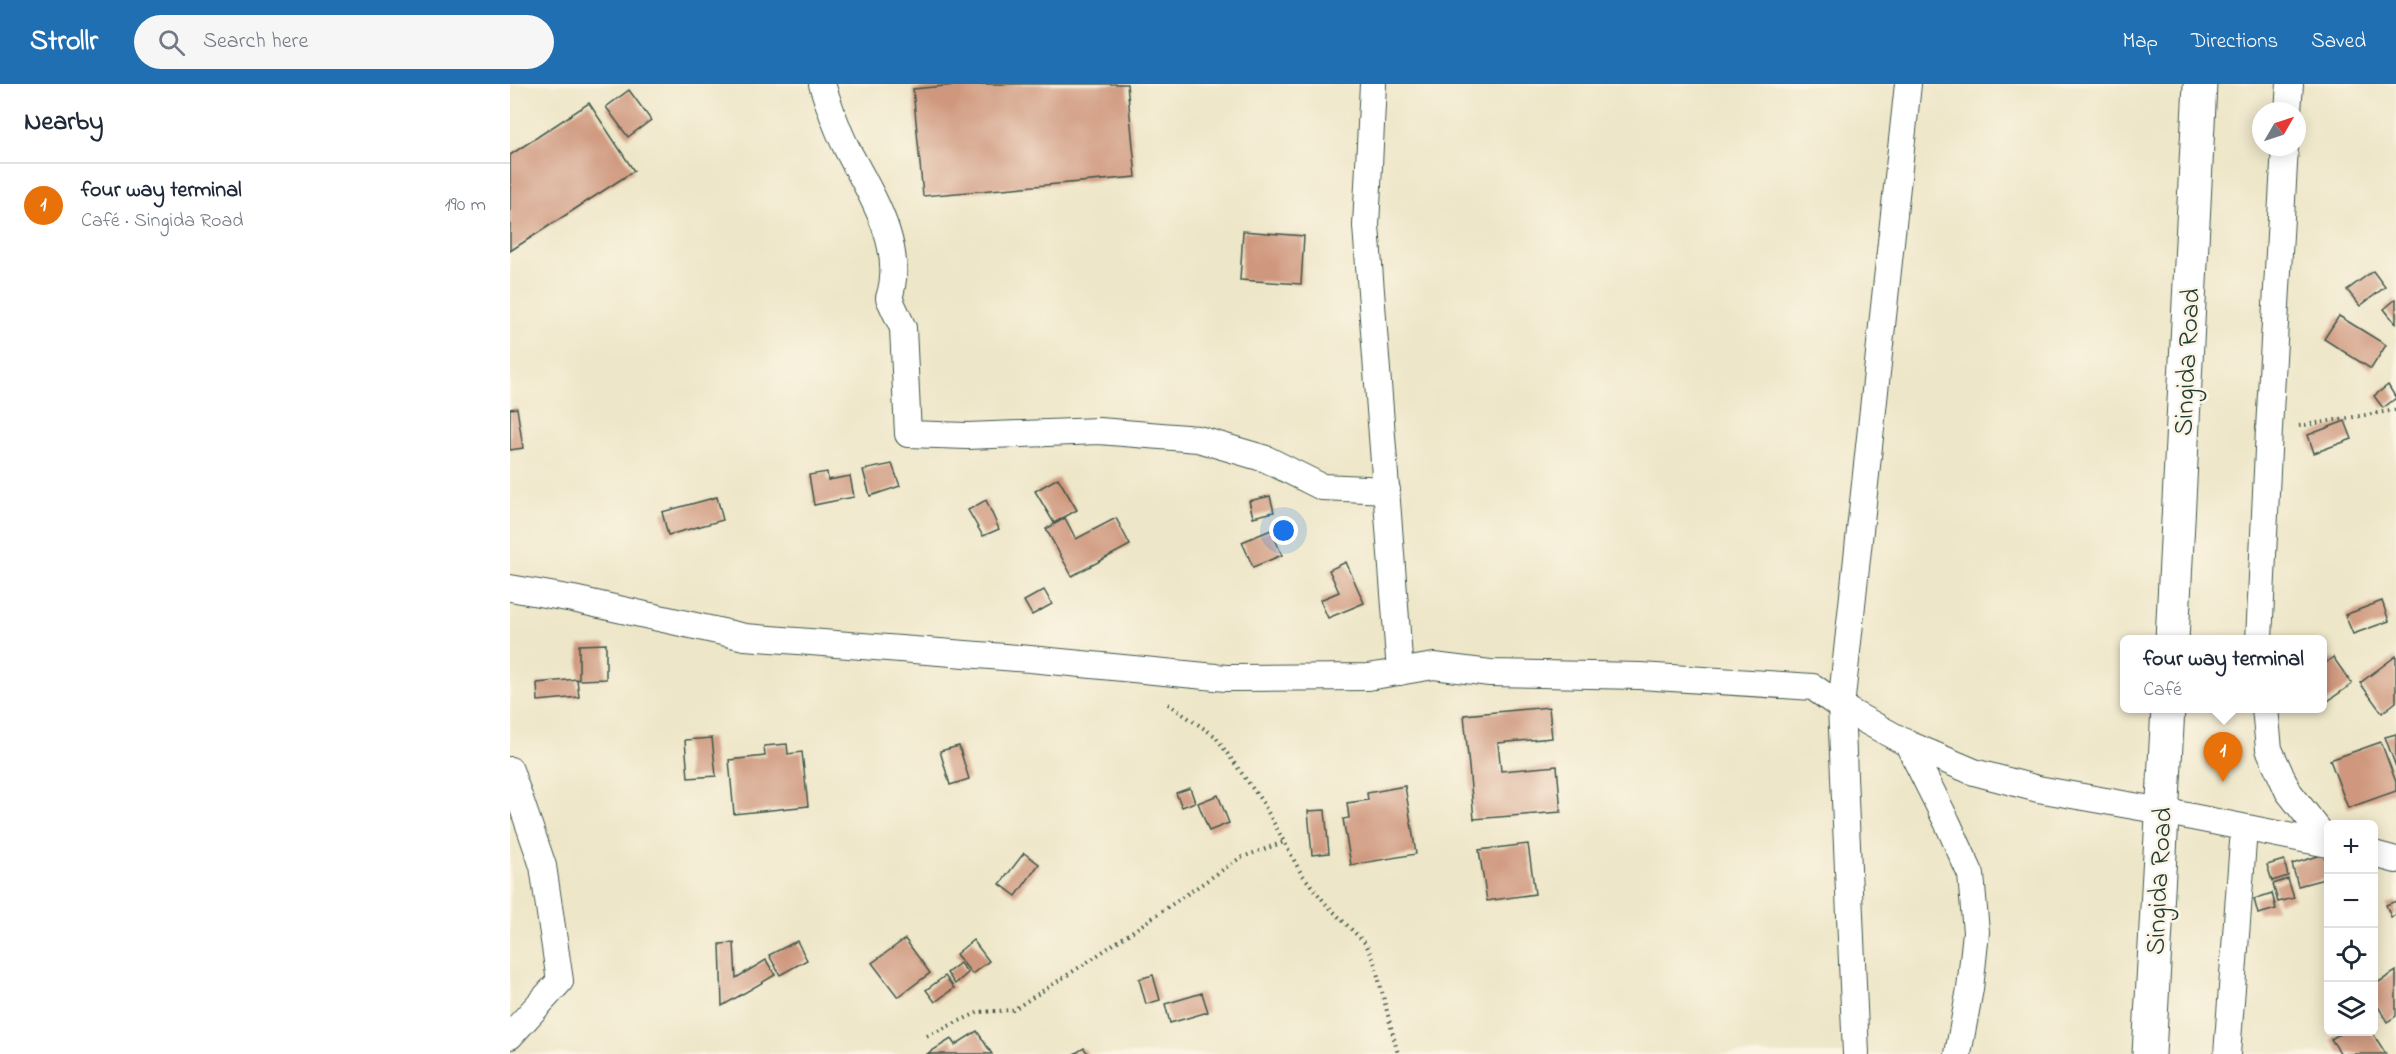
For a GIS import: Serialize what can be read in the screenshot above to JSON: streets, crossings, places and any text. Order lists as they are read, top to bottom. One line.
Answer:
{"streets":{"highway":["Singida Road"]},"north":"top right","page":{"header":"Strollr","search":"Search here","nav":["Map","Directions","Saved"],"heading":"Nearby","list":[{"mark":"1","name":"four way terminal","note":"Café · Singida Road","value":"190 m"}],"popup":["four way terminal","Café"],"pins":"1","map_buttons":["+","−"]}}
